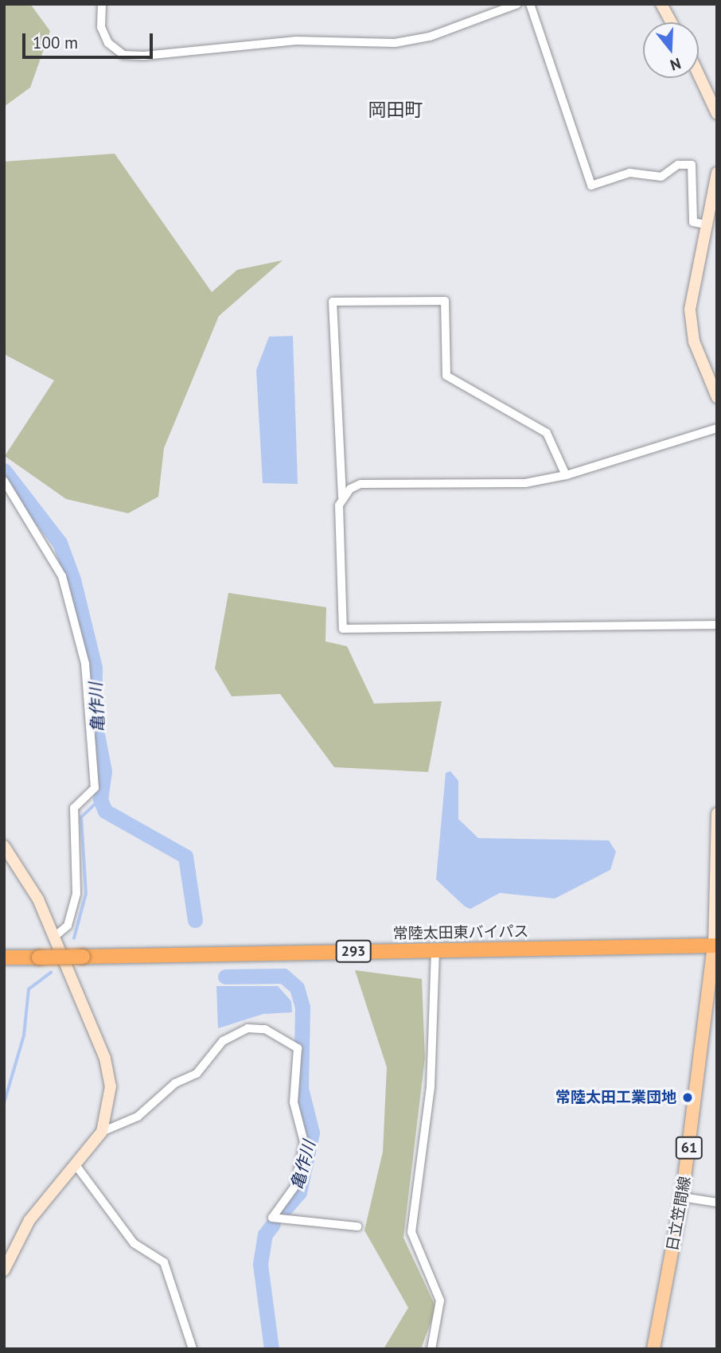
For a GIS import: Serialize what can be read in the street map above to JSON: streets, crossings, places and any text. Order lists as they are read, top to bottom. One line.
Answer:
{"streets":{"highway":["常陸太田東バイパス","293"],"main road":["61","日立笠間線"]},"crossings":[["常陸太田東バイパス","日立笠間線"]],"districts":["岡田町"],"water":["亀作川"],"places":["常陸太田工業団地"],"scale_bar":"100 m","north":"bottom"}
